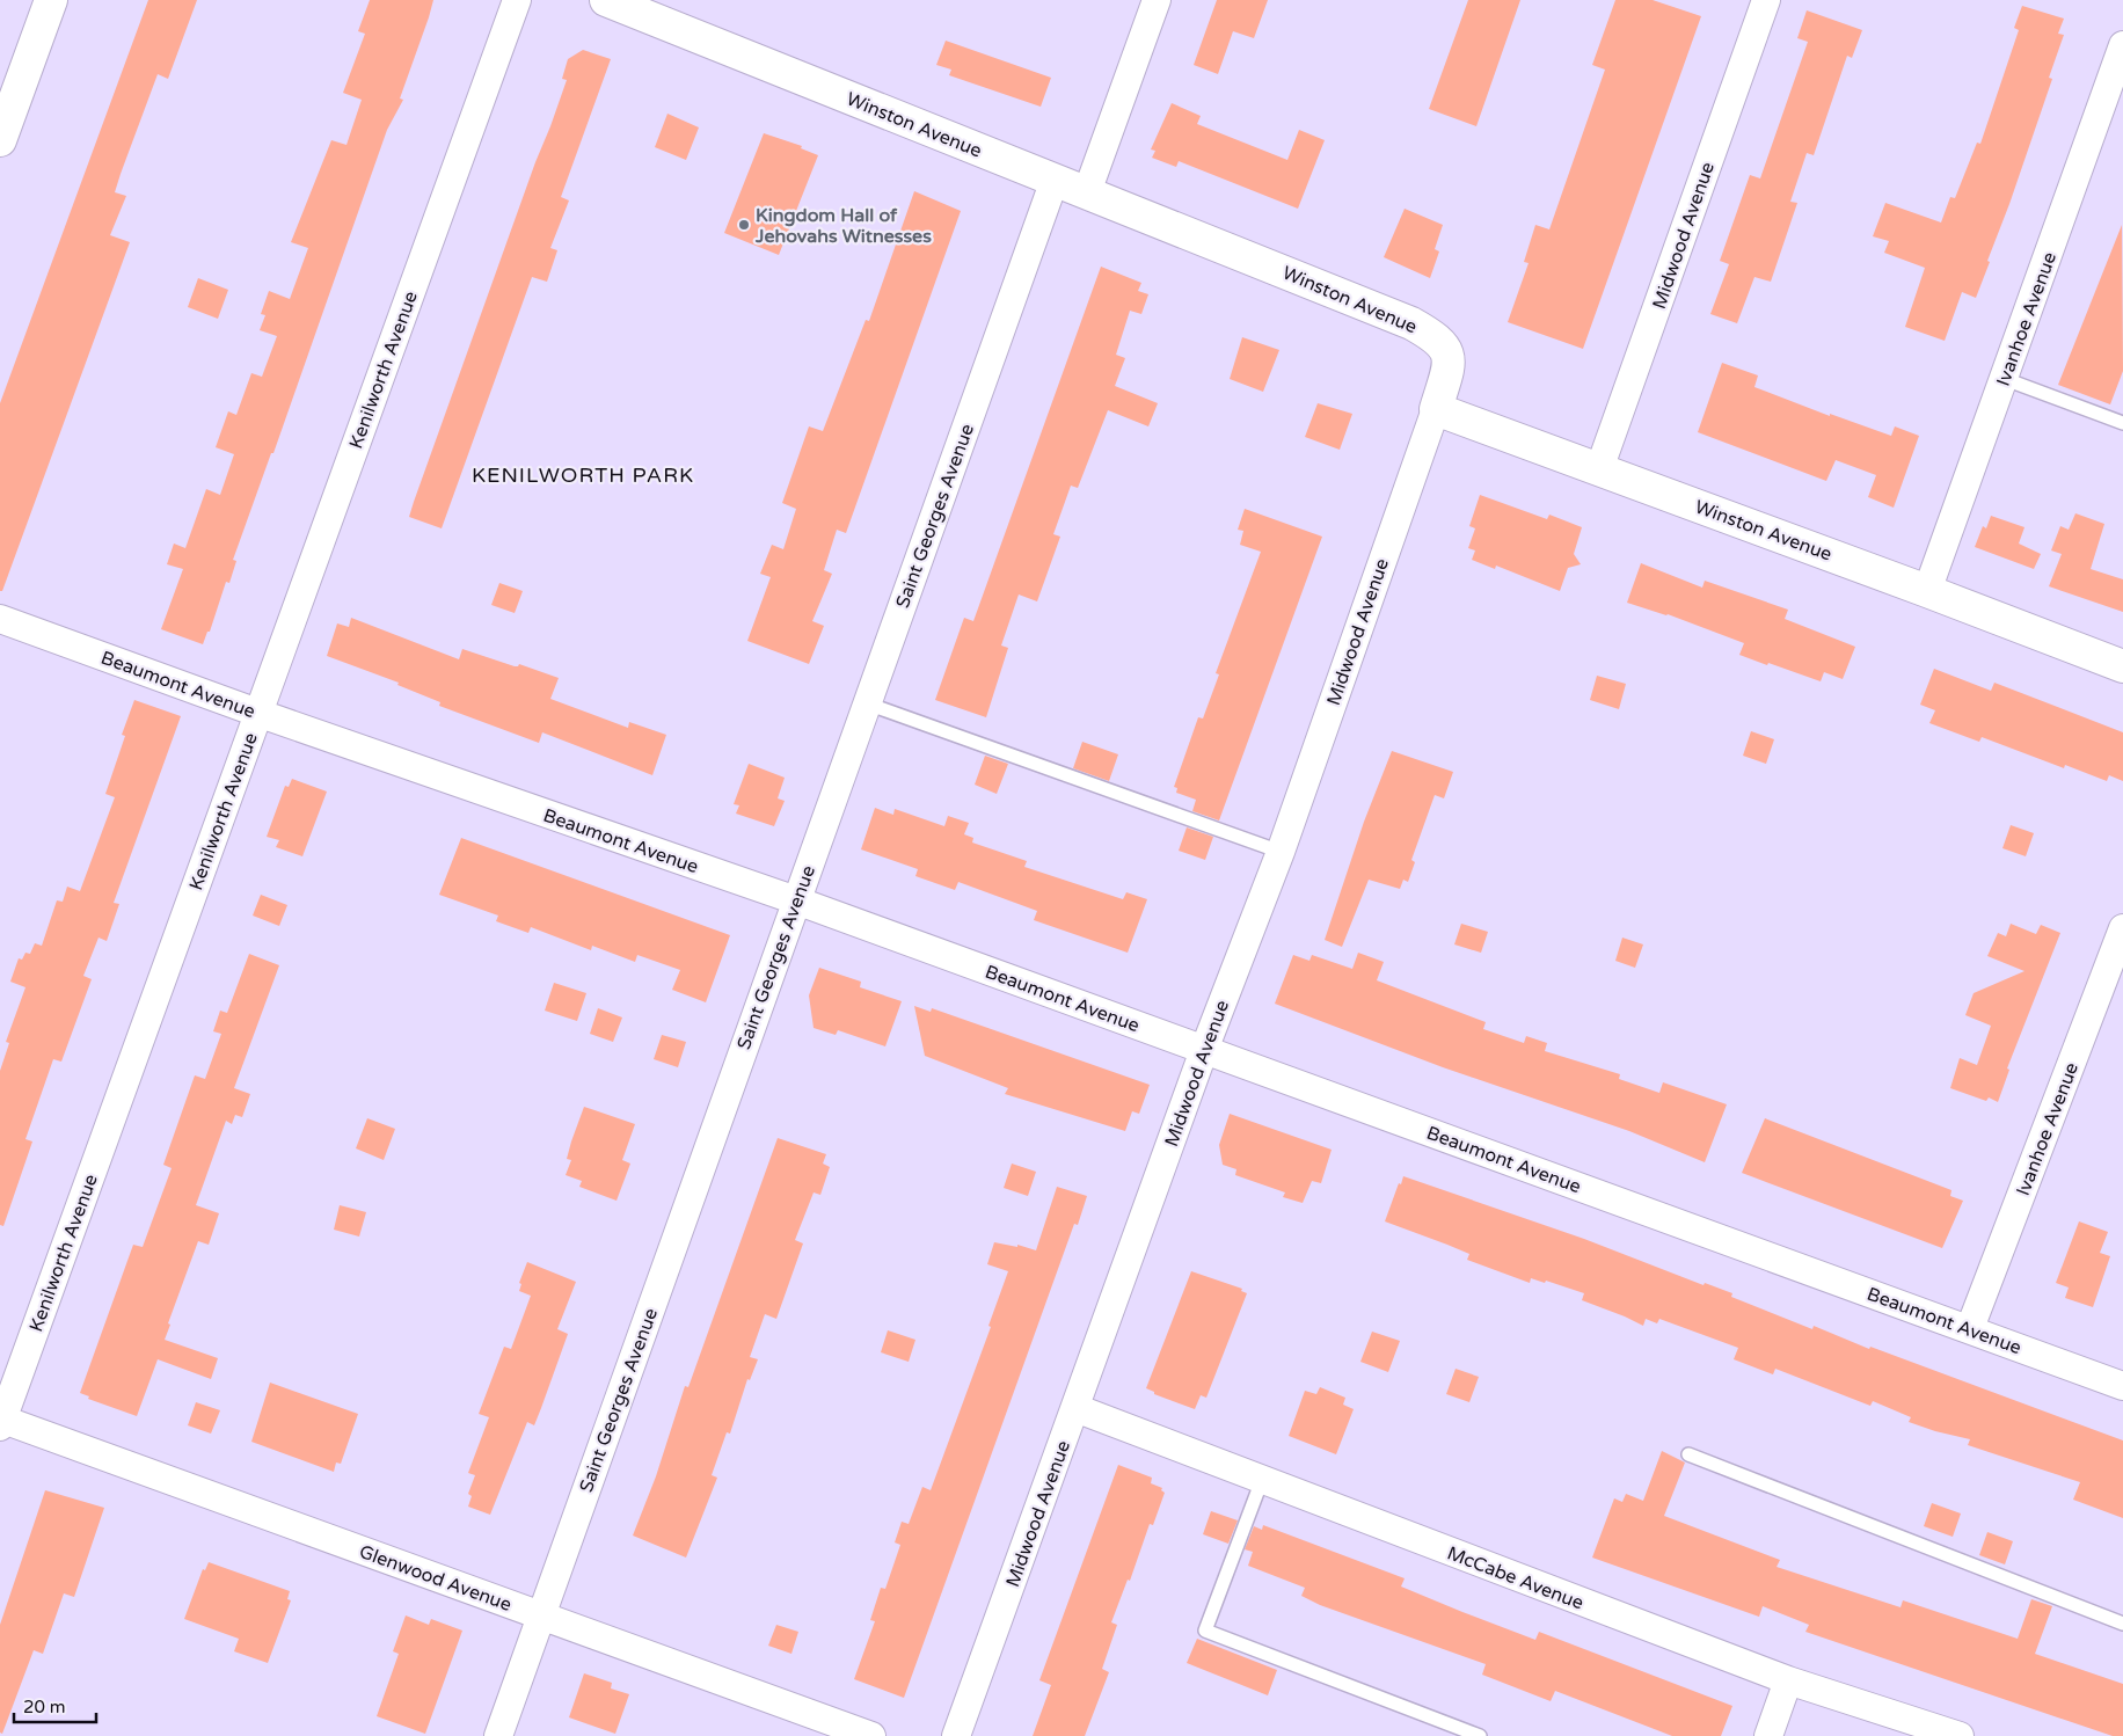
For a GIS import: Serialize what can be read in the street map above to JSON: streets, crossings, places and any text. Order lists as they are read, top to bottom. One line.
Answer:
{"streets":{"street":["Winston Avenue","Midwood Avenue","Ivanhoe Avenue","Kenilworth Avenue","Saint Georges Avenue","Beaumont Avenue","Glenwood Avenue","McCabe Avenue"]},"crossings":[["Winston Avenue","Midwood Avenue"],["Winston Avenue","Ivanhoe Avenue"],["Winston Avenue","Saint Georges Avenue"],["Midwood Avenue","Beaumont Avenue"],["Midwood Avenue","McCabe Avenue"],["Ivanhoe Avenue","Beaumont Avenue"],["Kenilworth Avenue","Beaumont Avenue"],["Kenilworth Avenue","Glenwood Avenue"],["Saint Georges Avenue","Beaumont Avenue"],["Saint Georges Avenue","Glenwood Avenue"]],"districts":["KENILWORTH PARK"],"places":["Kingdom Hall of Jehovahs Witnesses"],"scale_bar":"20 m"}
